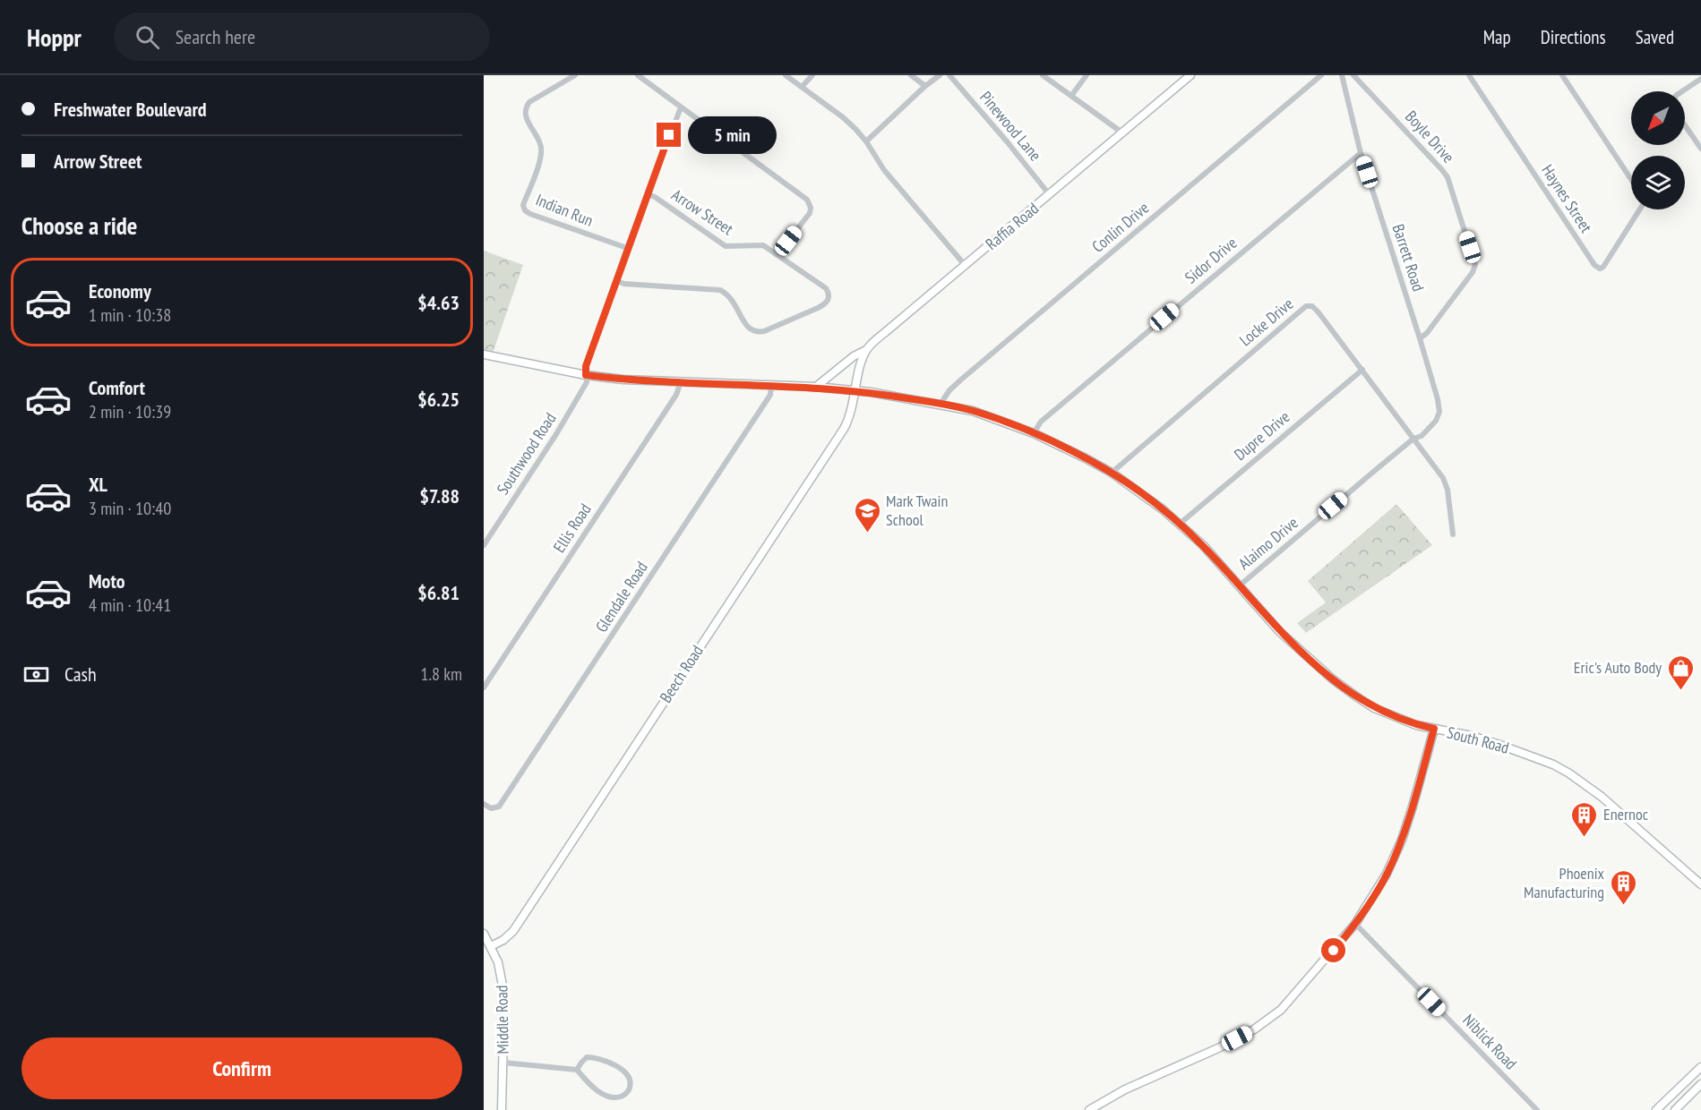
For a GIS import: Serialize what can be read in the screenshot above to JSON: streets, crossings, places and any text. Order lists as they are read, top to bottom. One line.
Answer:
{"streets":{"main road":["Raffia Road","Beech Road","South Road","Middle Road"],"street":["Pinewood Lane","Boyle Drive","Haynes Street","Indian Run","Arrow Street","Conlin Drive","Barrett Road","Sidor Drive","Locke Drive","Dupre Drive","Southwood Road","Ellis Road","Alaimo Drive","Glendale Road","Niblick Road"]},"crossings":[["Pinewood Lane","Raffia Road"],["Boyle Drive","Barrett Road"],["Raffia Road","South Road"],["Conlin Drive","South Road"],["Barrett Road","Sidor Drive"],["Barrett Road","Locke Drive"],["Barrett Road","Alaimo Drive"],["Sidor Drive","South Road"],["Locke Drive","Dupre Drive"],["Locke Drive","Alaimo Drive"],["Locke Drive","South Road"],["Dupre Drive","South Road"],["Southwood Road","South Road"],["Ellis Road","South Road"],["Alaimo Drive","South Road"],["Glendale Road","South Road"],["Beech Road","South Road"],["Beech Road","Middle Road"]],"places":{"school or university":["Mark Twain School"],"shop":["Eric's Auto Body"],"building":["Enernoc","Phoenix Manufacturing"]},"north":"bottom left","page":{"header":"Hoppr","search":"Search here","nav":["Map","Directions","Saved"],"banner":["Freshwater Boulevard","Arrow Street"],"bubble":"5 min","heading":"Choose a ride","list":[{"name":"Economy","note":"1 min · 10:38","value":"$4.63"},{"name":"Comfort","note":"2 min · 10:39","value":"$6.25"},{"name":"XL","note":"3 min · 10:40","value":"$7.88"},{"name":"Moto","note":"4 min · 10:41","value":"$6.81"}],"pay":["Cash","1.8 km"],"buttons":"Confirm"}}
